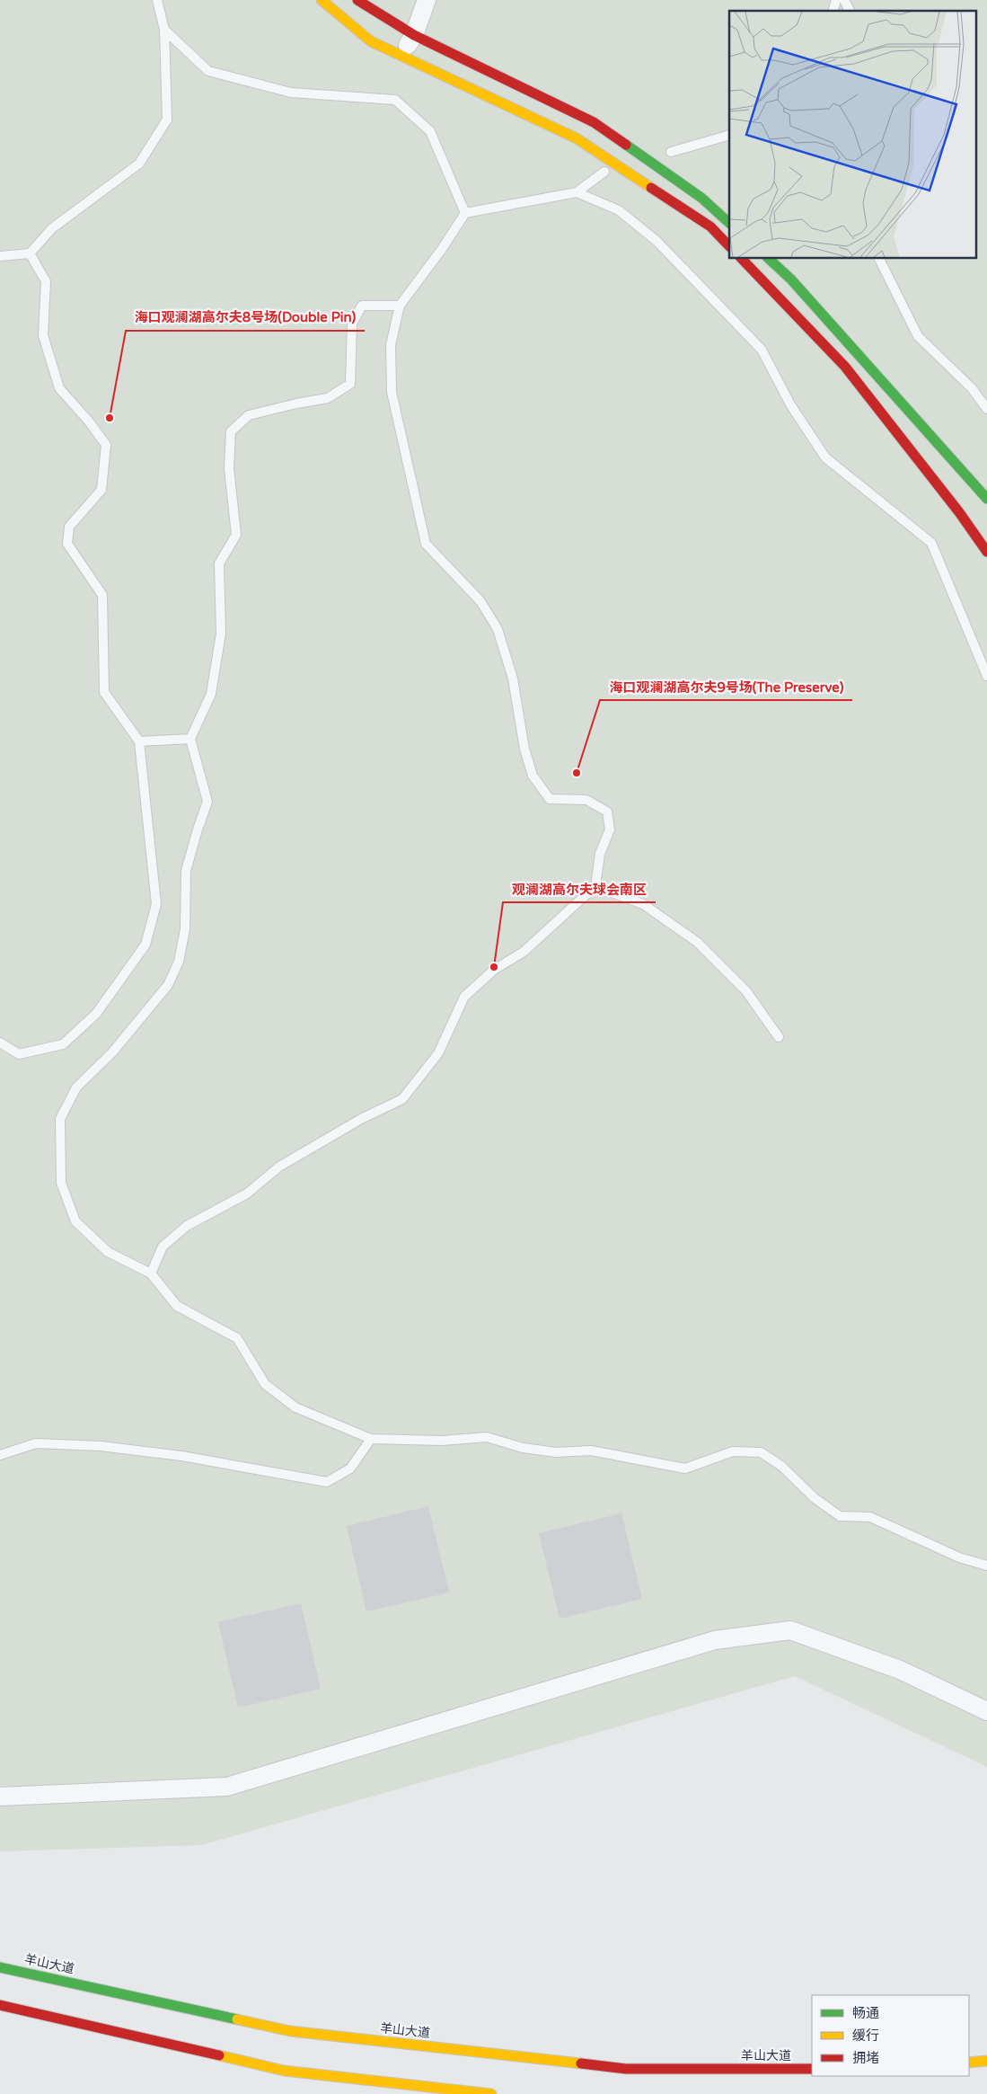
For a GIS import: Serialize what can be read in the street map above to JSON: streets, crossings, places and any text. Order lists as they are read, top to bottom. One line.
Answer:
{"streets":{"street":["羊山大道"]},"places":["海口观澜湖高尔夫8号场(Double Pin)","海口观澜湖高尔夫9号场(The Preserve)","观澜湖高尔夫球会南区"],"legend":["畅通","缓行","拥堵"]}
